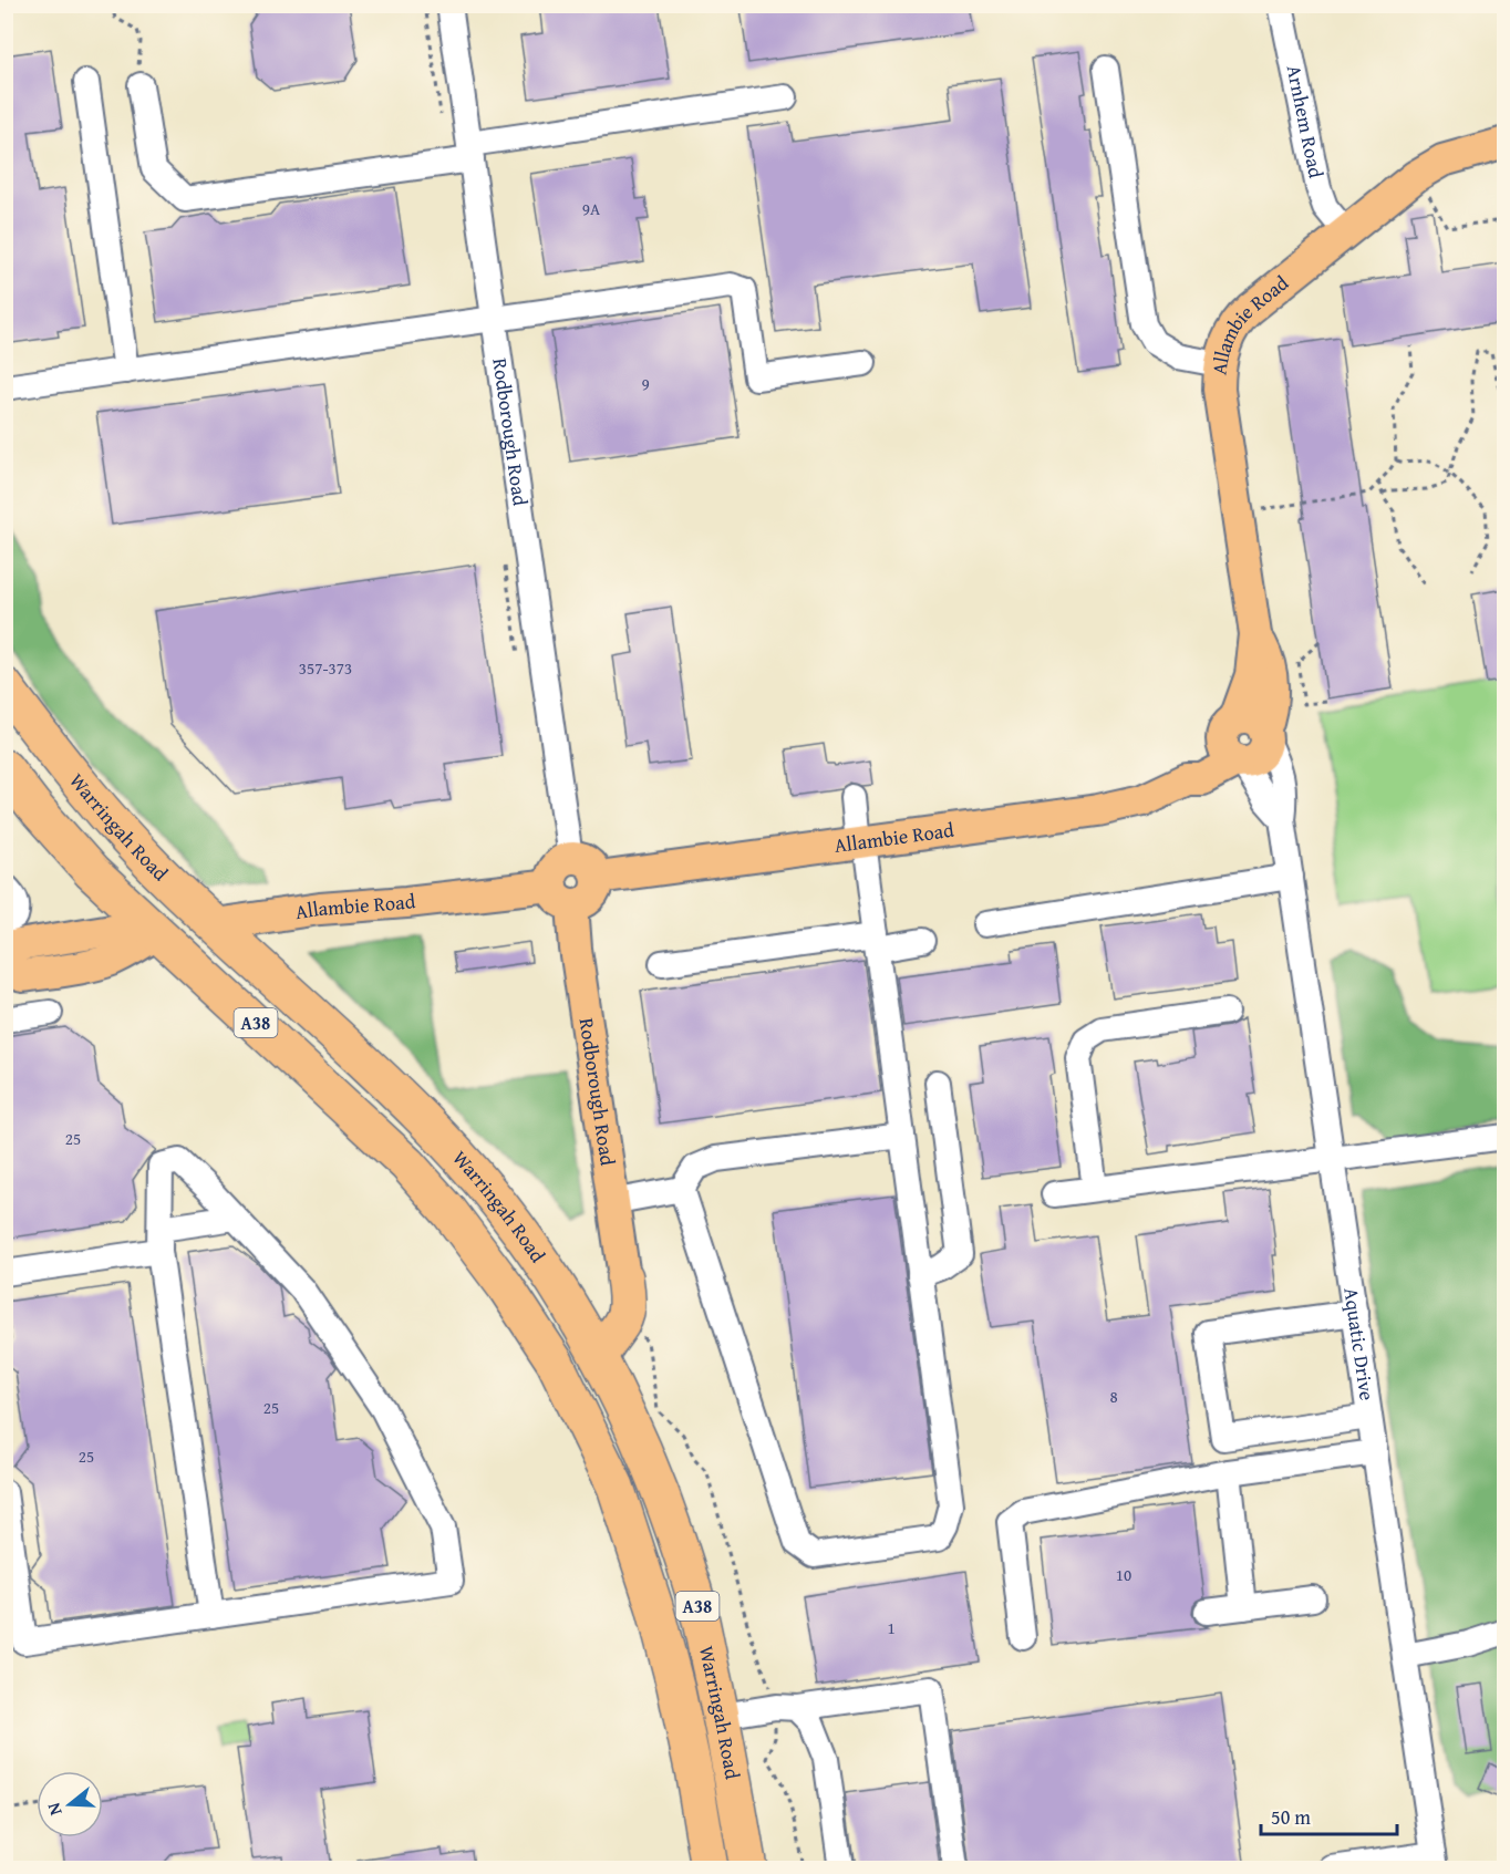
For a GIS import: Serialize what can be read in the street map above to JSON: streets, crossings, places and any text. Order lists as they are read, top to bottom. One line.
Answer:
{"streets":{"highway":["Allambie Road","Warringah Road","A38"],"main road":["Rodborough Road"],"street":["Arnhem Road","Aquatic Drive"]},"crossings":[["Arnhem Road","Allambie Road"],["Allambie Road","Rodborough Road"],["Allambie Road","Warringah Road"],["Allambie Road","Aquatic Drive"]],"house_numbers":["9A","9","357-373","25","8","25","25","10","1"],"scale_bar":"50 m","north":"left"}
